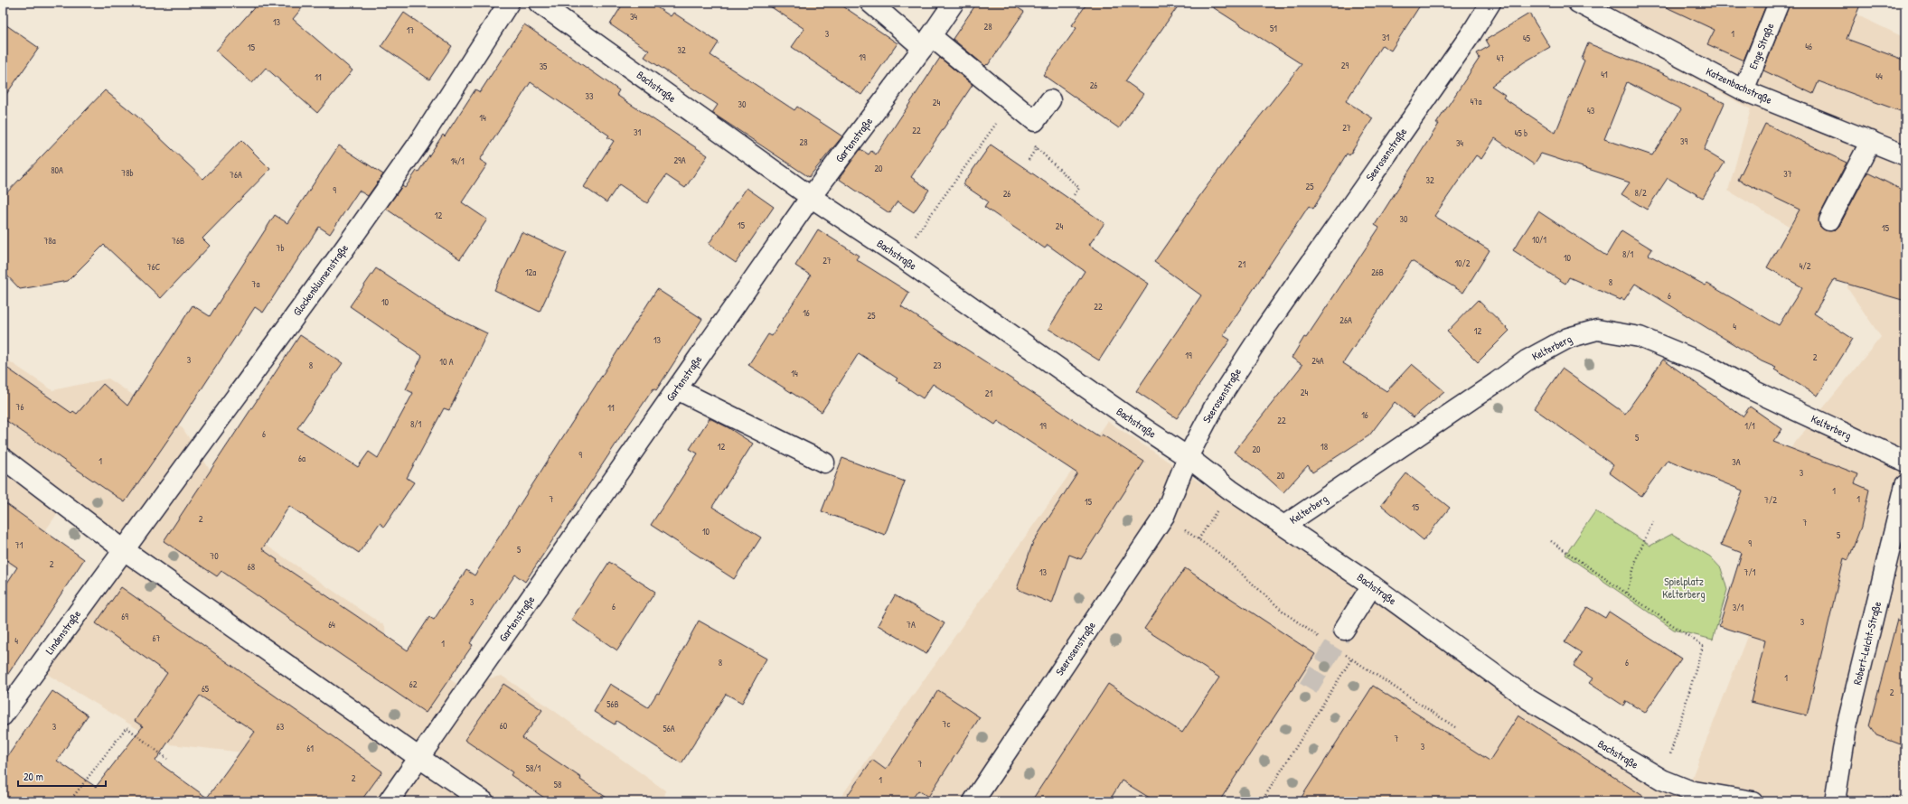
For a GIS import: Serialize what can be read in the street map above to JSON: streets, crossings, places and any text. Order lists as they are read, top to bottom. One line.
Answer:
{"streets":{"street":["Enge Straße","Katzenbachstraße","Bachstraße","Gartenstraße","Seerosenstraße","Glockenblumenstraße","Kelterberg","Lindenstraße","Robert-Leicht-Straße"]},"crossings":[["Enge Straße","Katzenbachstraße"],["Bachstraße","Gartenstraße"],["Bachstraße","Seerosenstraße"],["Bachstraße","Kelterberg"],["Glockenblumenstraße","Lindenstraße"]],"parks":["Spielplatz Kelterberg"],"house_numbers":["34","13","28","51","17","3","1","31","45","46","15","32","19","47","29","35","41","44","11","26","33","47a","24","30","43","14","27","22","31","45 b","39","28","34","29A","14/1","20","80A","78b","37","76A","32","25","9","8/2","26","12","30","15","24","15","10/1","78a","76B","7b","8/1","10","27","10/2","21","4/2","76C","12a","26B","8","7a","6","10","22","16","25","26A","4","12","13","19","2","3","24A","10 A","8","23","14","24","21","76","11","16","22","8/1","19","1/1","6","5","12","18","20","9","6a","1","3A","3","20","1","7","1","7/2","15","15","2","7","10","5","9","71","5","70","2","68","13","7/1","3","6","3/1","69","3","64","7A","67","4","1","8","6","1","62","65","2","56B","7c","60","3","63","56A","7","3","61","7","58/1","2","1","58"],"scale_bar":"20 m"}
